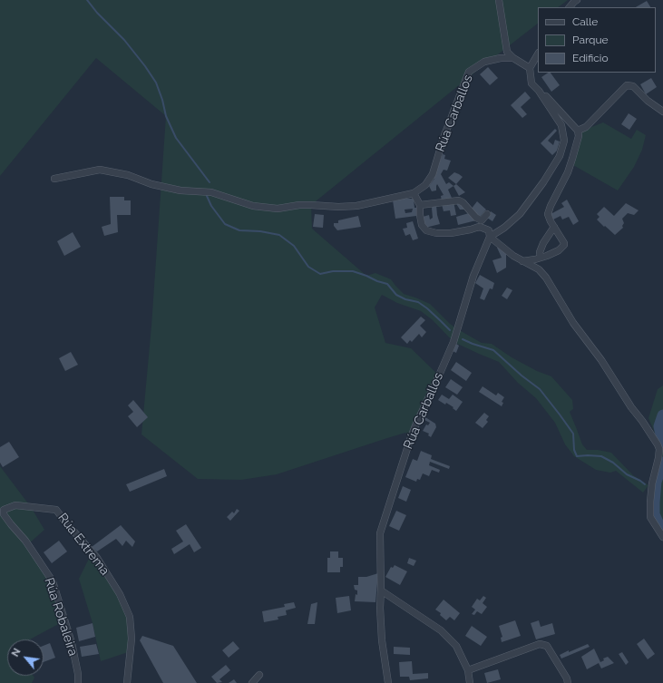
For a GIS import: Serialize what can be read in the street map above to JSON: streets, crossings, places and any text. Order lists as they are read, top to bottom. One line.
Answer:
{"streets":{"street":["Rúa Carballos","Rúa Extrema","Rúa Robaleira"]},"crossings":[["Rúa Extrema","Rúa Robaleira"]],"legend":["Calle","Parque","Edificio"],"north":"top left"}
